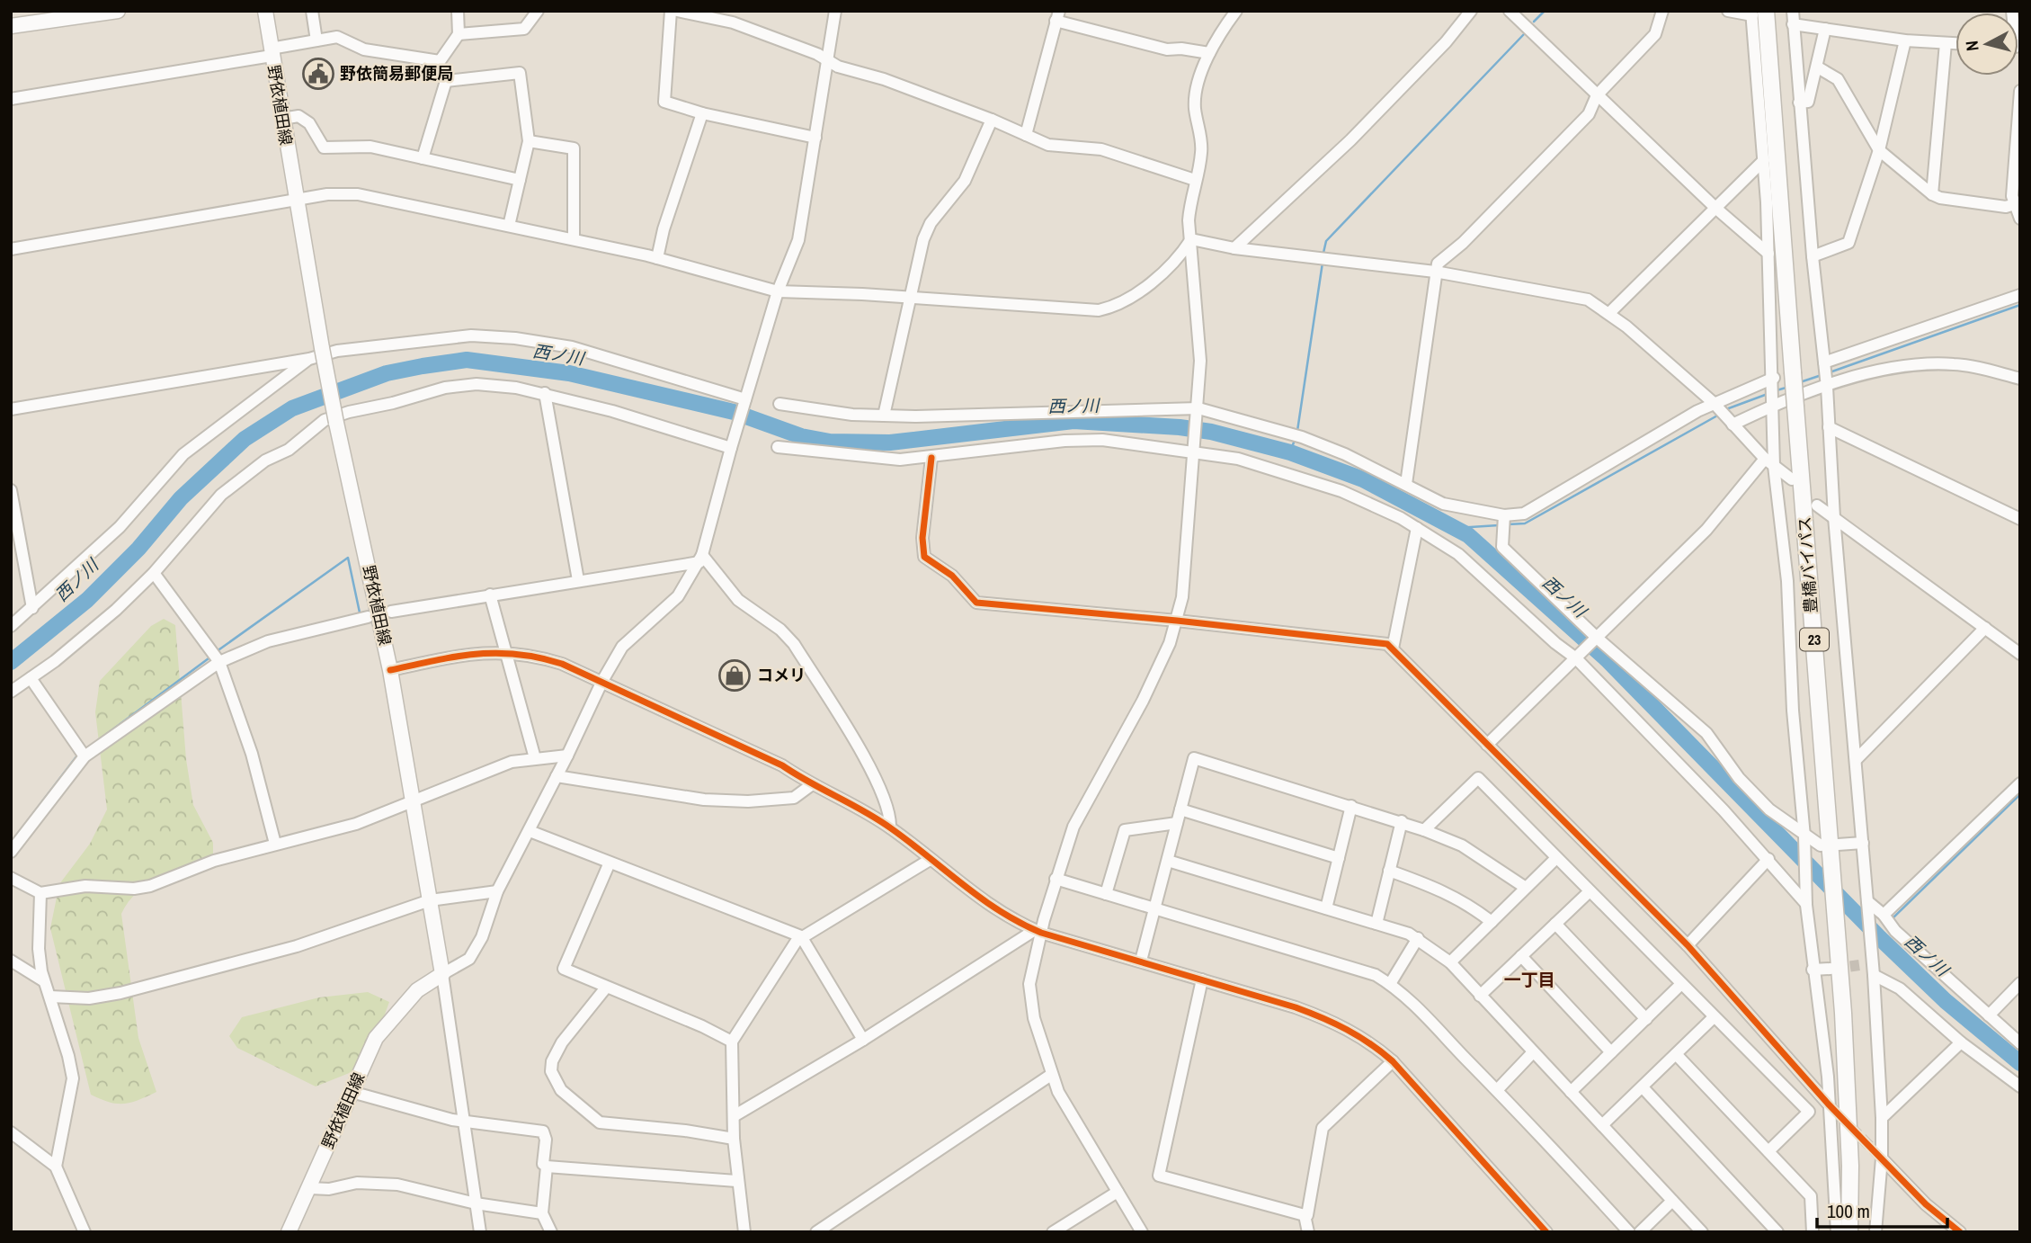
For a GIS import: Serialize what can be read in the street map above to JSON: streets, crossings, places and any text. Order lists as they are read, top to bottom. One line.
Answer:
{"streets":{"highway":["豊橋バイパス","23"],"main road":["野依植田線"]},"crossings":[["豊橋バイパス","23"]],"districts":["一丁目"],"water":["西ノ川"],"places":{"public building":["野依簡易郵便局"],"shop":["コメリ"]},"scale_bar":"100 m","north":"left"}
